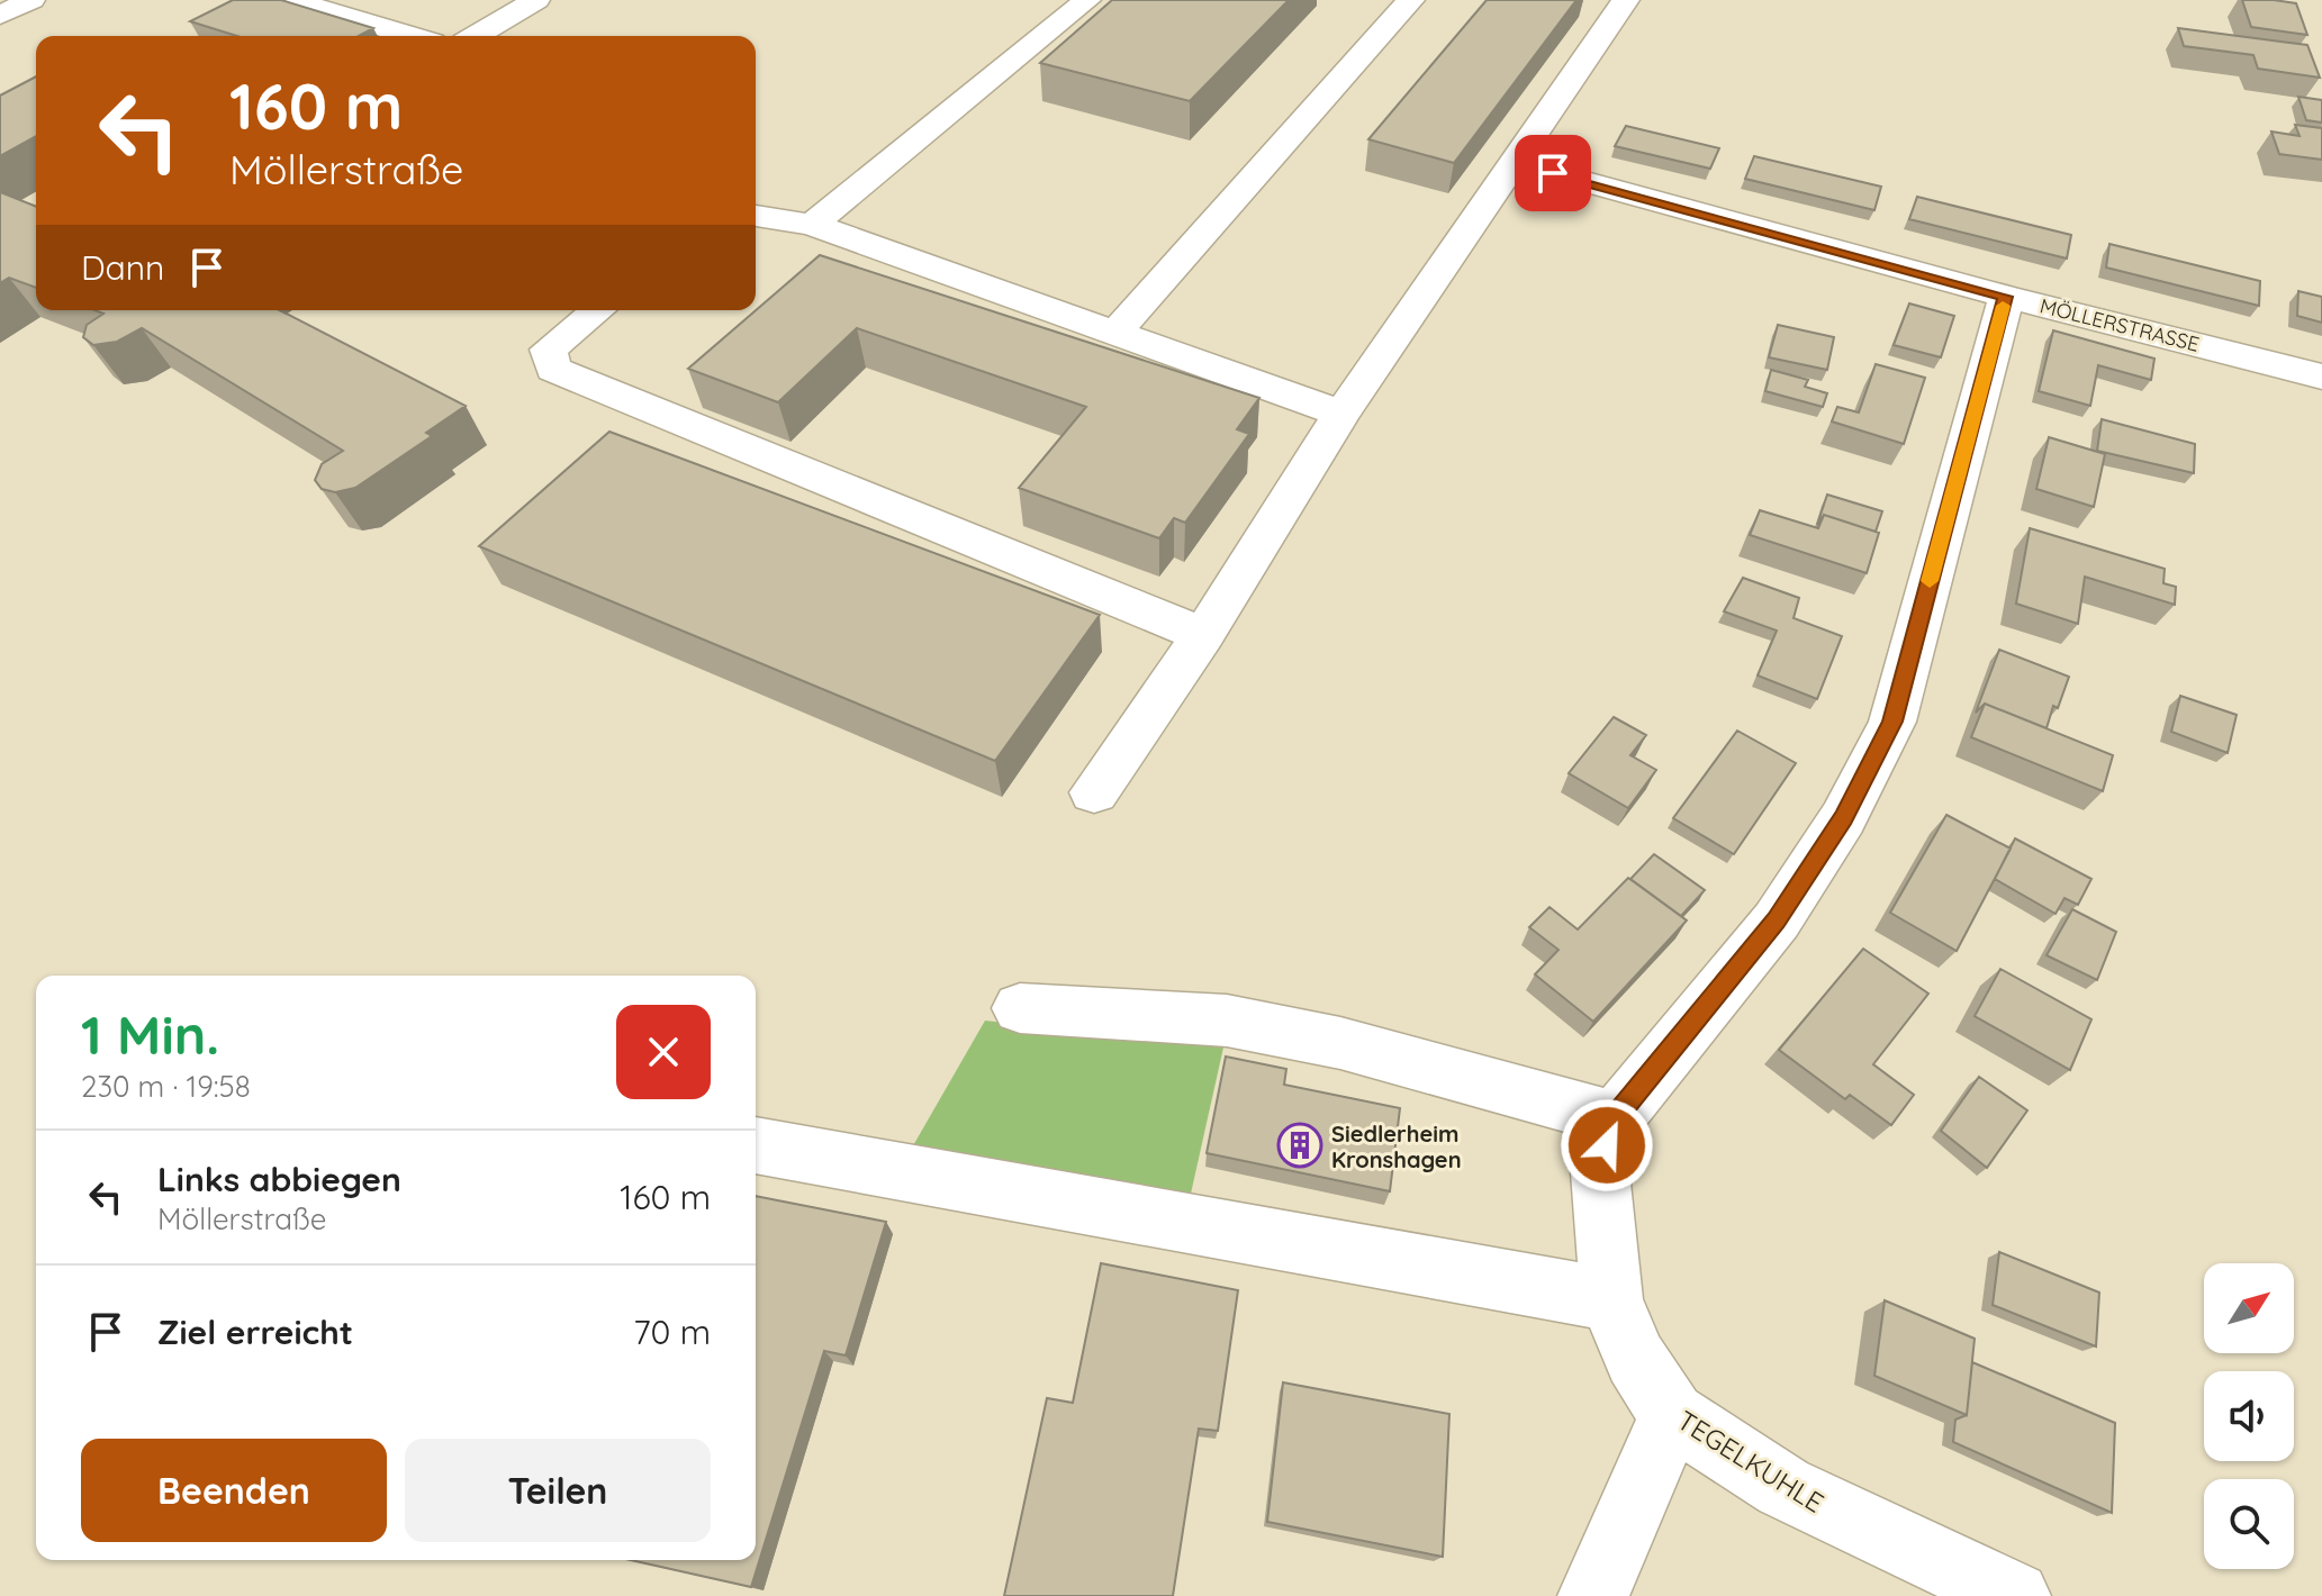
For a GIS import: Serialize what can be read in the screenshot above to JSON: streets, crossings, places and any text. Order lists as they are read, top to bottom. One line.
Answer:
{"streets":{"street":["MÖLLERSTRASSE","TEGELKUHLE"]},"places":{"building":["Siedlerheim Kronshagen"]},"north":"top right","page":{"turn":["160 m","Möllerstraße"],"then":"Dann","heading":["1 Min.","230 m · 19:58"],"list":[{"name":"Links abbiegen","note":"Möllerstraße","value":"160 m"},{"name":"Ziel erreicht","value":"70 m"}],"buttons":["Beenden","Teilen"]}}
